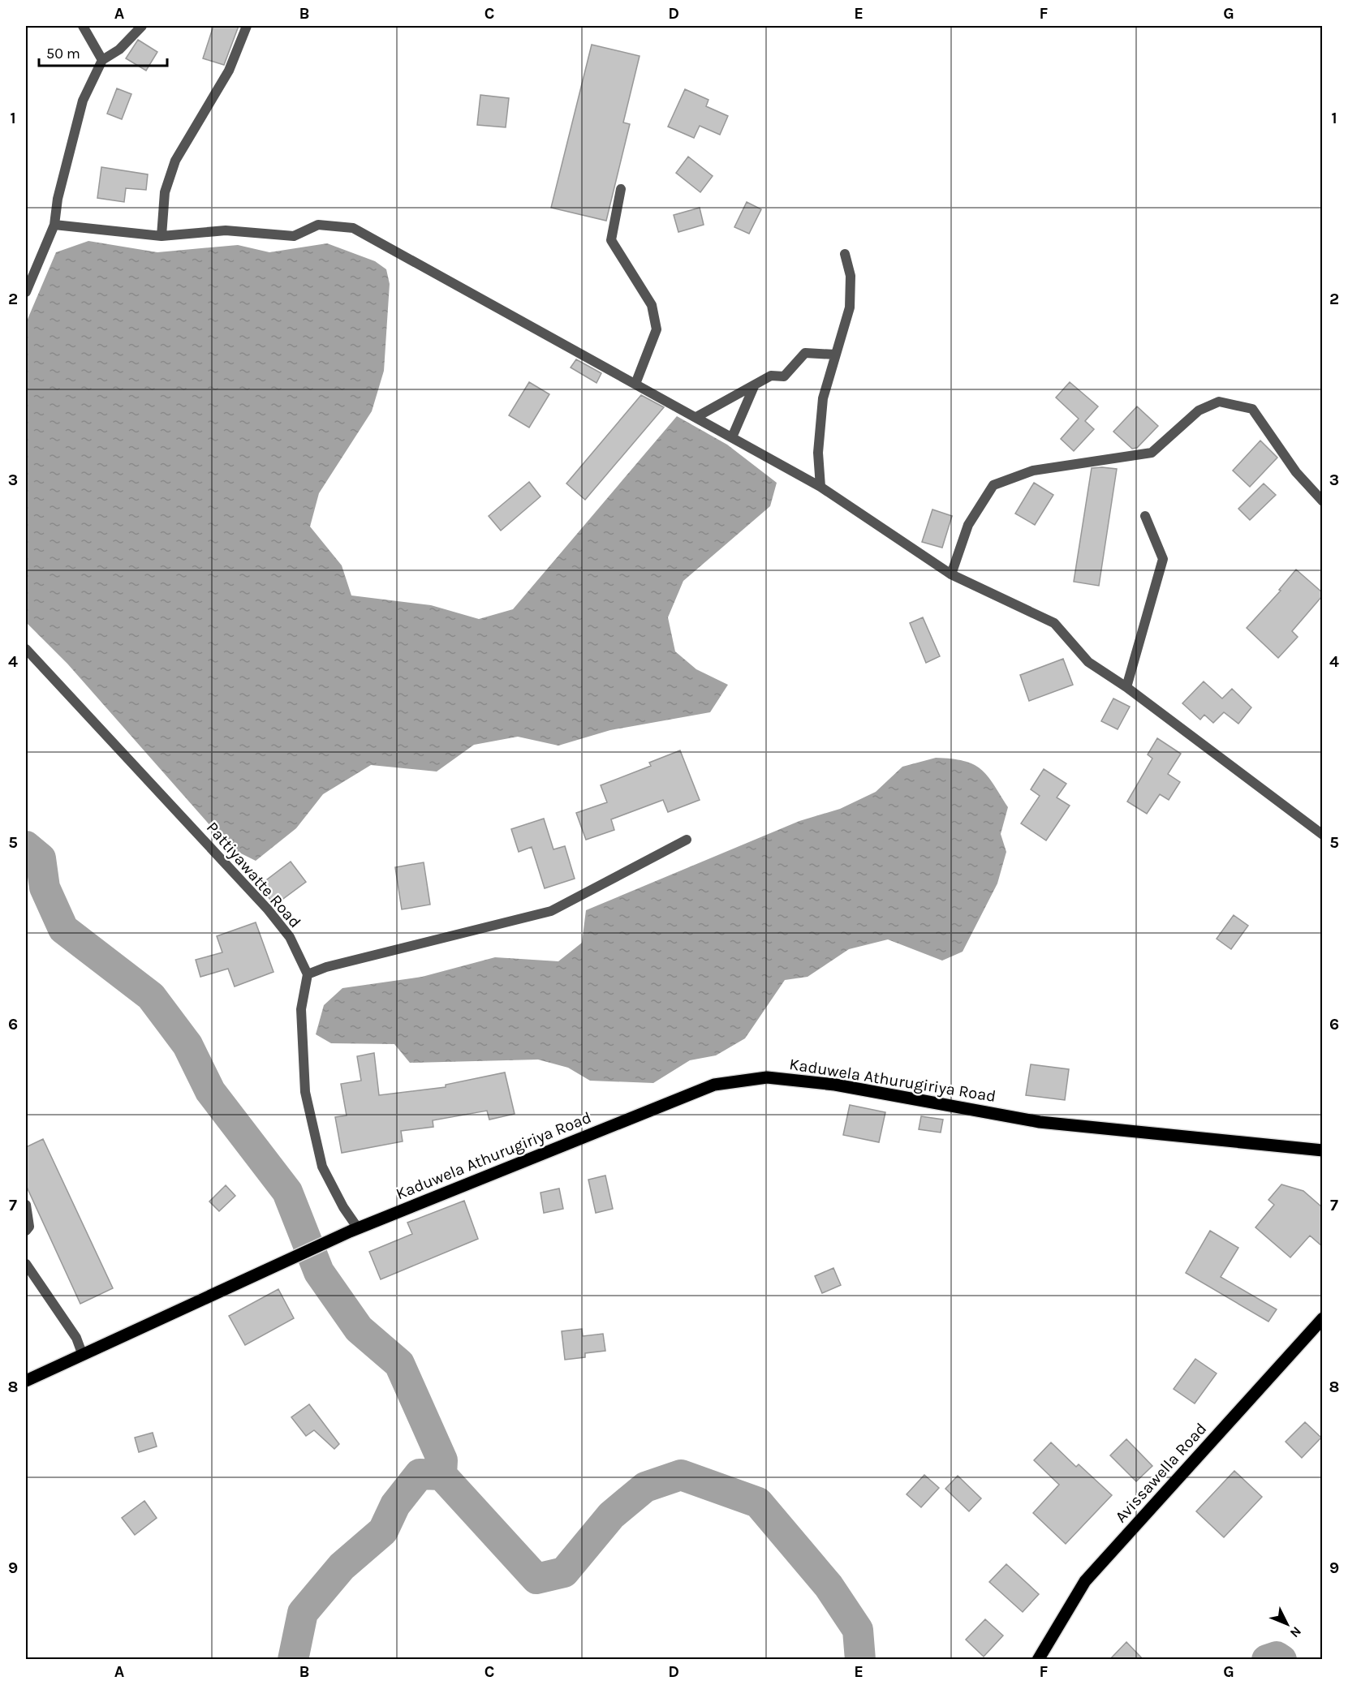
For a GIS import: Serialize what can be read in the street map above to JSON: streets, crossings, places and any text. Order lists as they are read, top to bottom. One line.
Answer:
{"streets":{"main road":["Kaduwela Athurugiriya Road","Avissawella Road"],"street":["Pattiyawatte Road"]},"scale_bar":"50 m","north":"bottom right","grid":{"columns":["A","B","C","D","E","F","G"],"rows":["1","2","3","4","5","6","7","8","9"]}}
